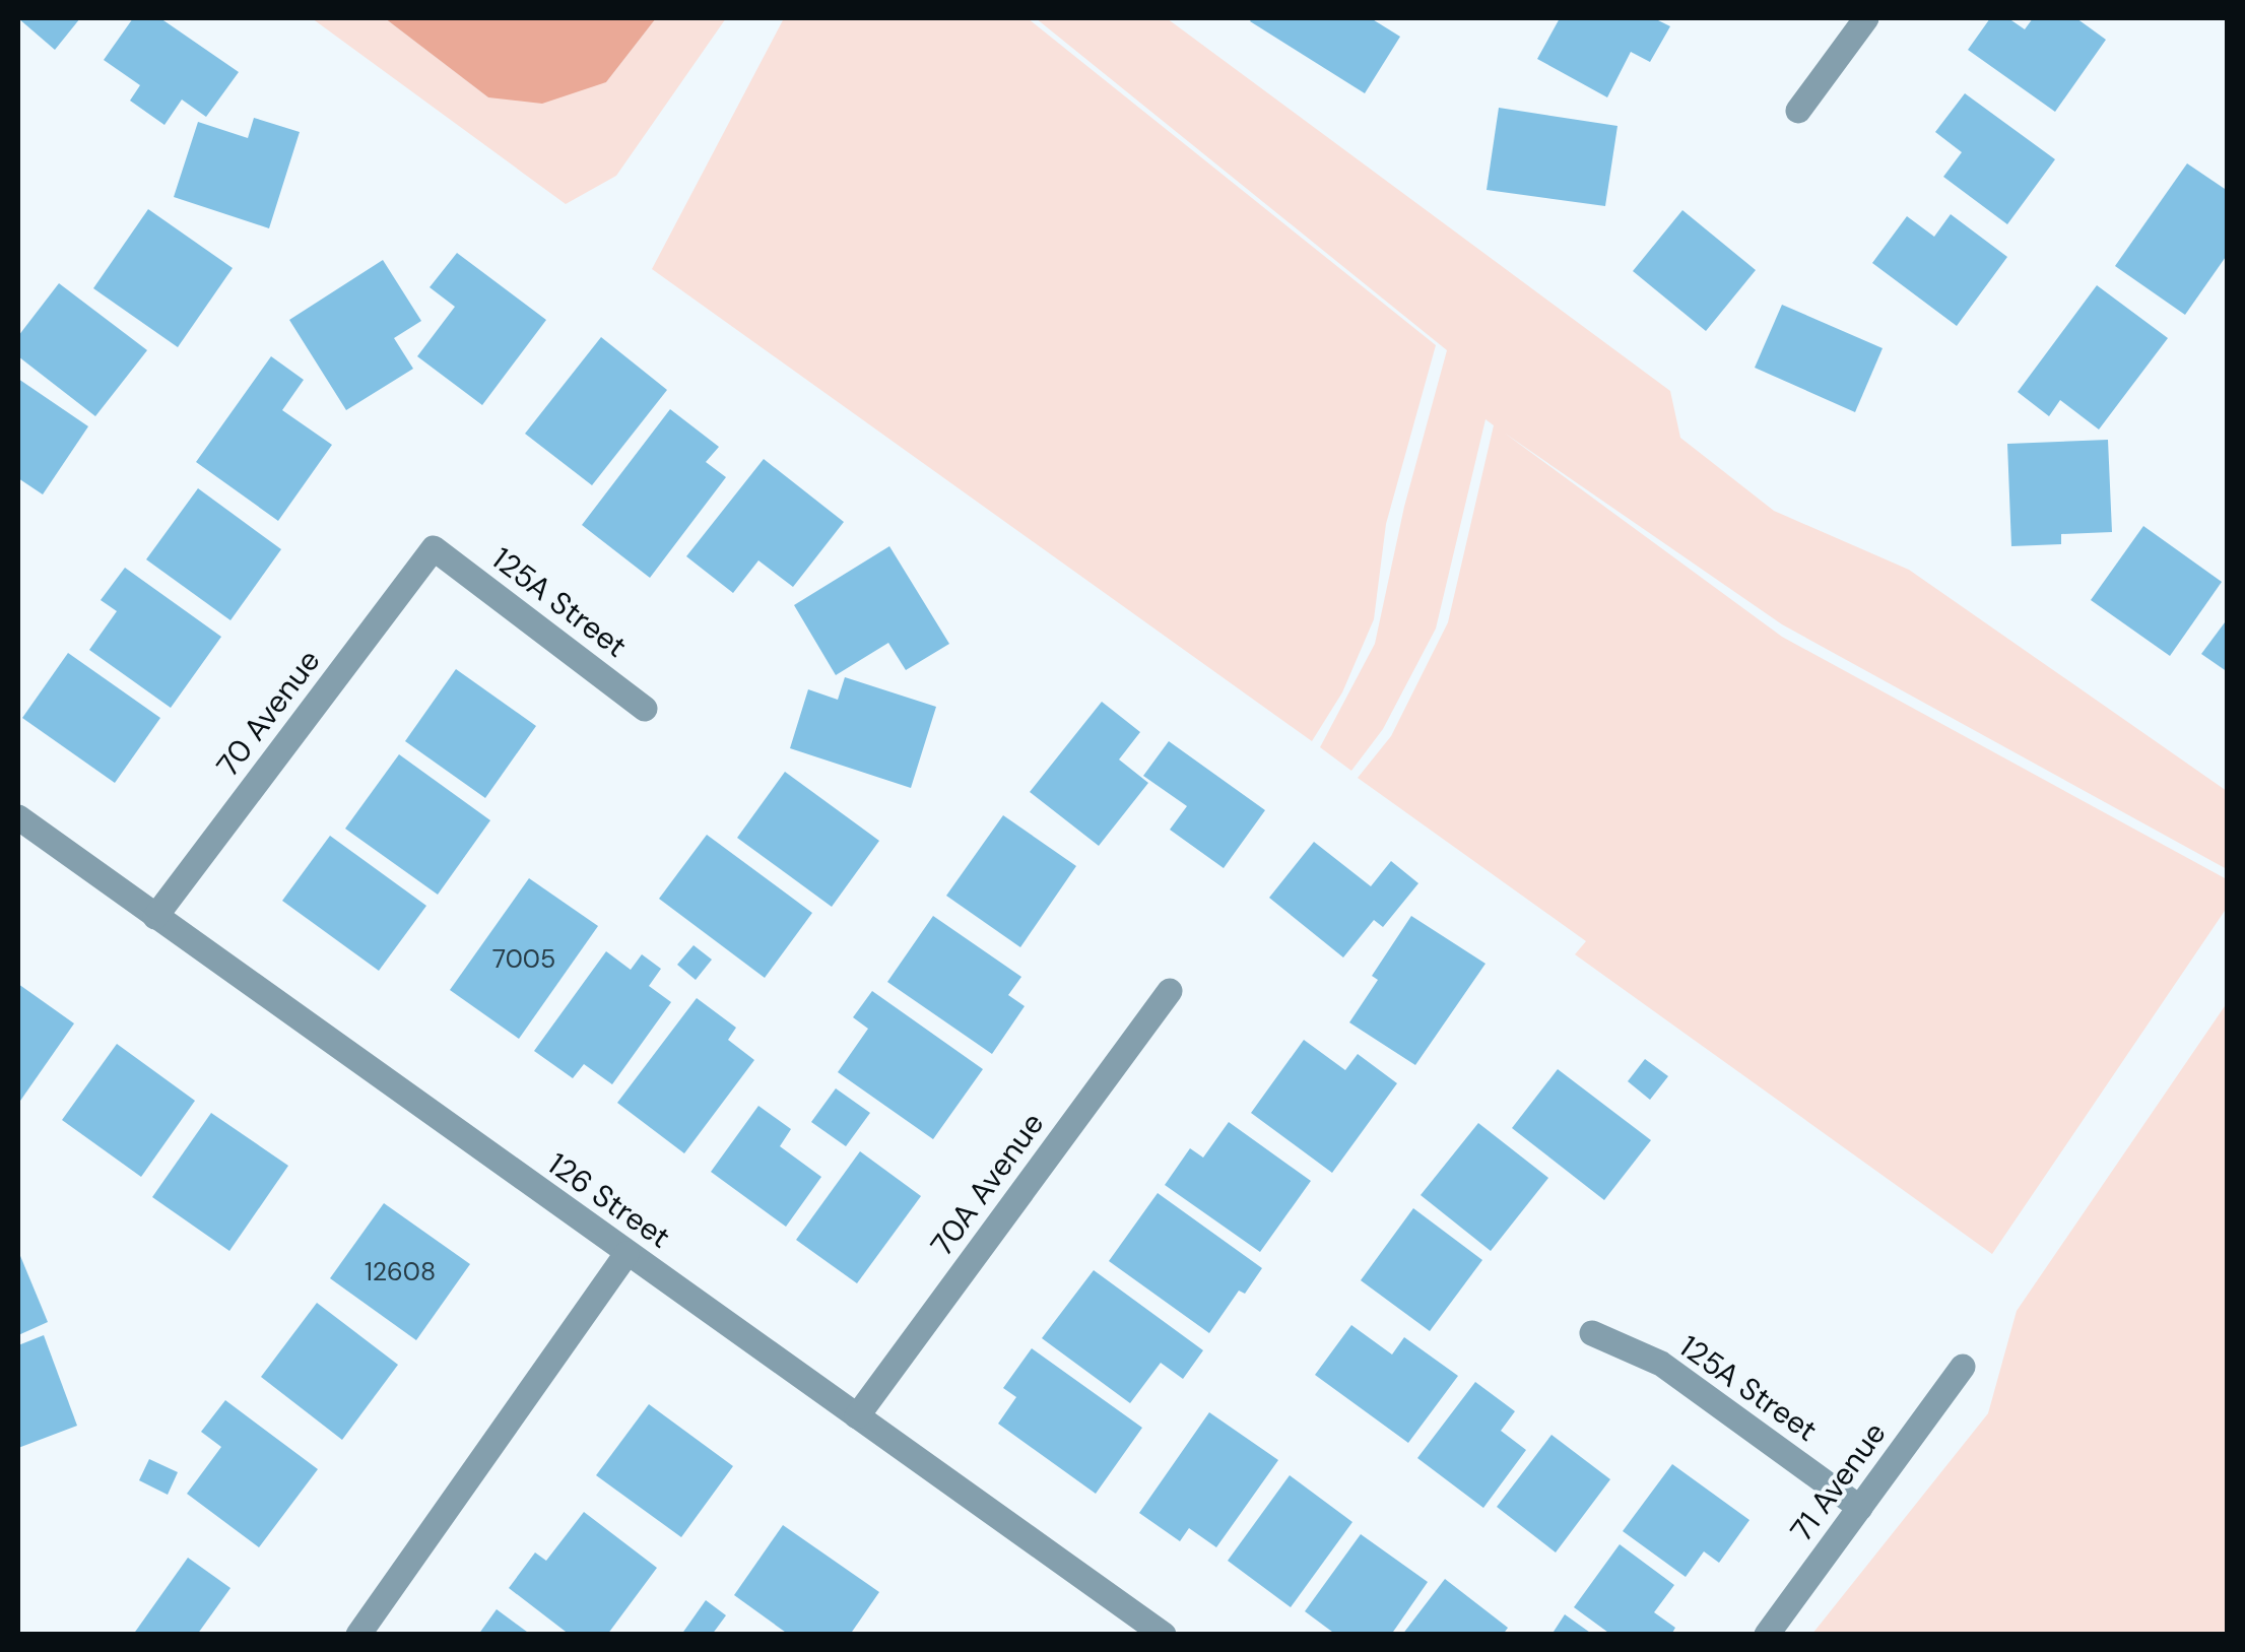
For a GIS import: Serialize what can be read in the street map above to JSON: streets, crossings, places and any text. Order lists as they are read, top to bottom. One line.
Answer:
{"streets":{"street":["125A Street","70 Avenue","70A Avenue","126 Street","71 Avenue"]},"crossings":[["125A Street","70 Avenue"],["125A Street","71 Avenue"],["70 Avenue","126 Street"],["70A Avenue","126 Street"]],"house_numbers":["7005","12608"]}
